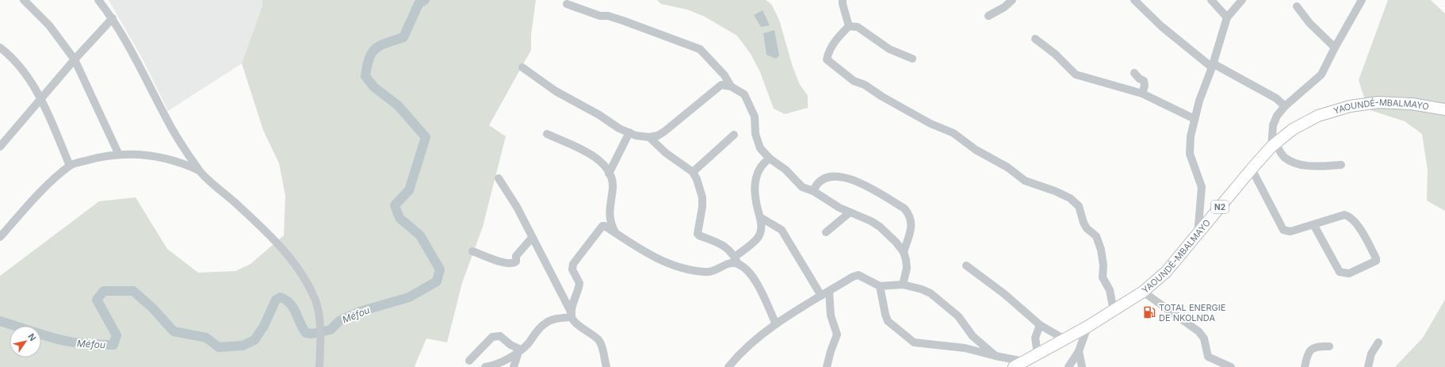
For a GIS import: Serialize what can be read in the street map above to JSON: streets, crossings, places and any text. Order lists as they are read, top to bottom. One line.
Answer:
{"streets":{"highway":["YAOUNDÉ-MBALMAYO","N2"]},"water":["Méfou"],"places":{"fuel station":["TOTAL ENERGIE DE NKOLNDA"]},"north":"top right"}
